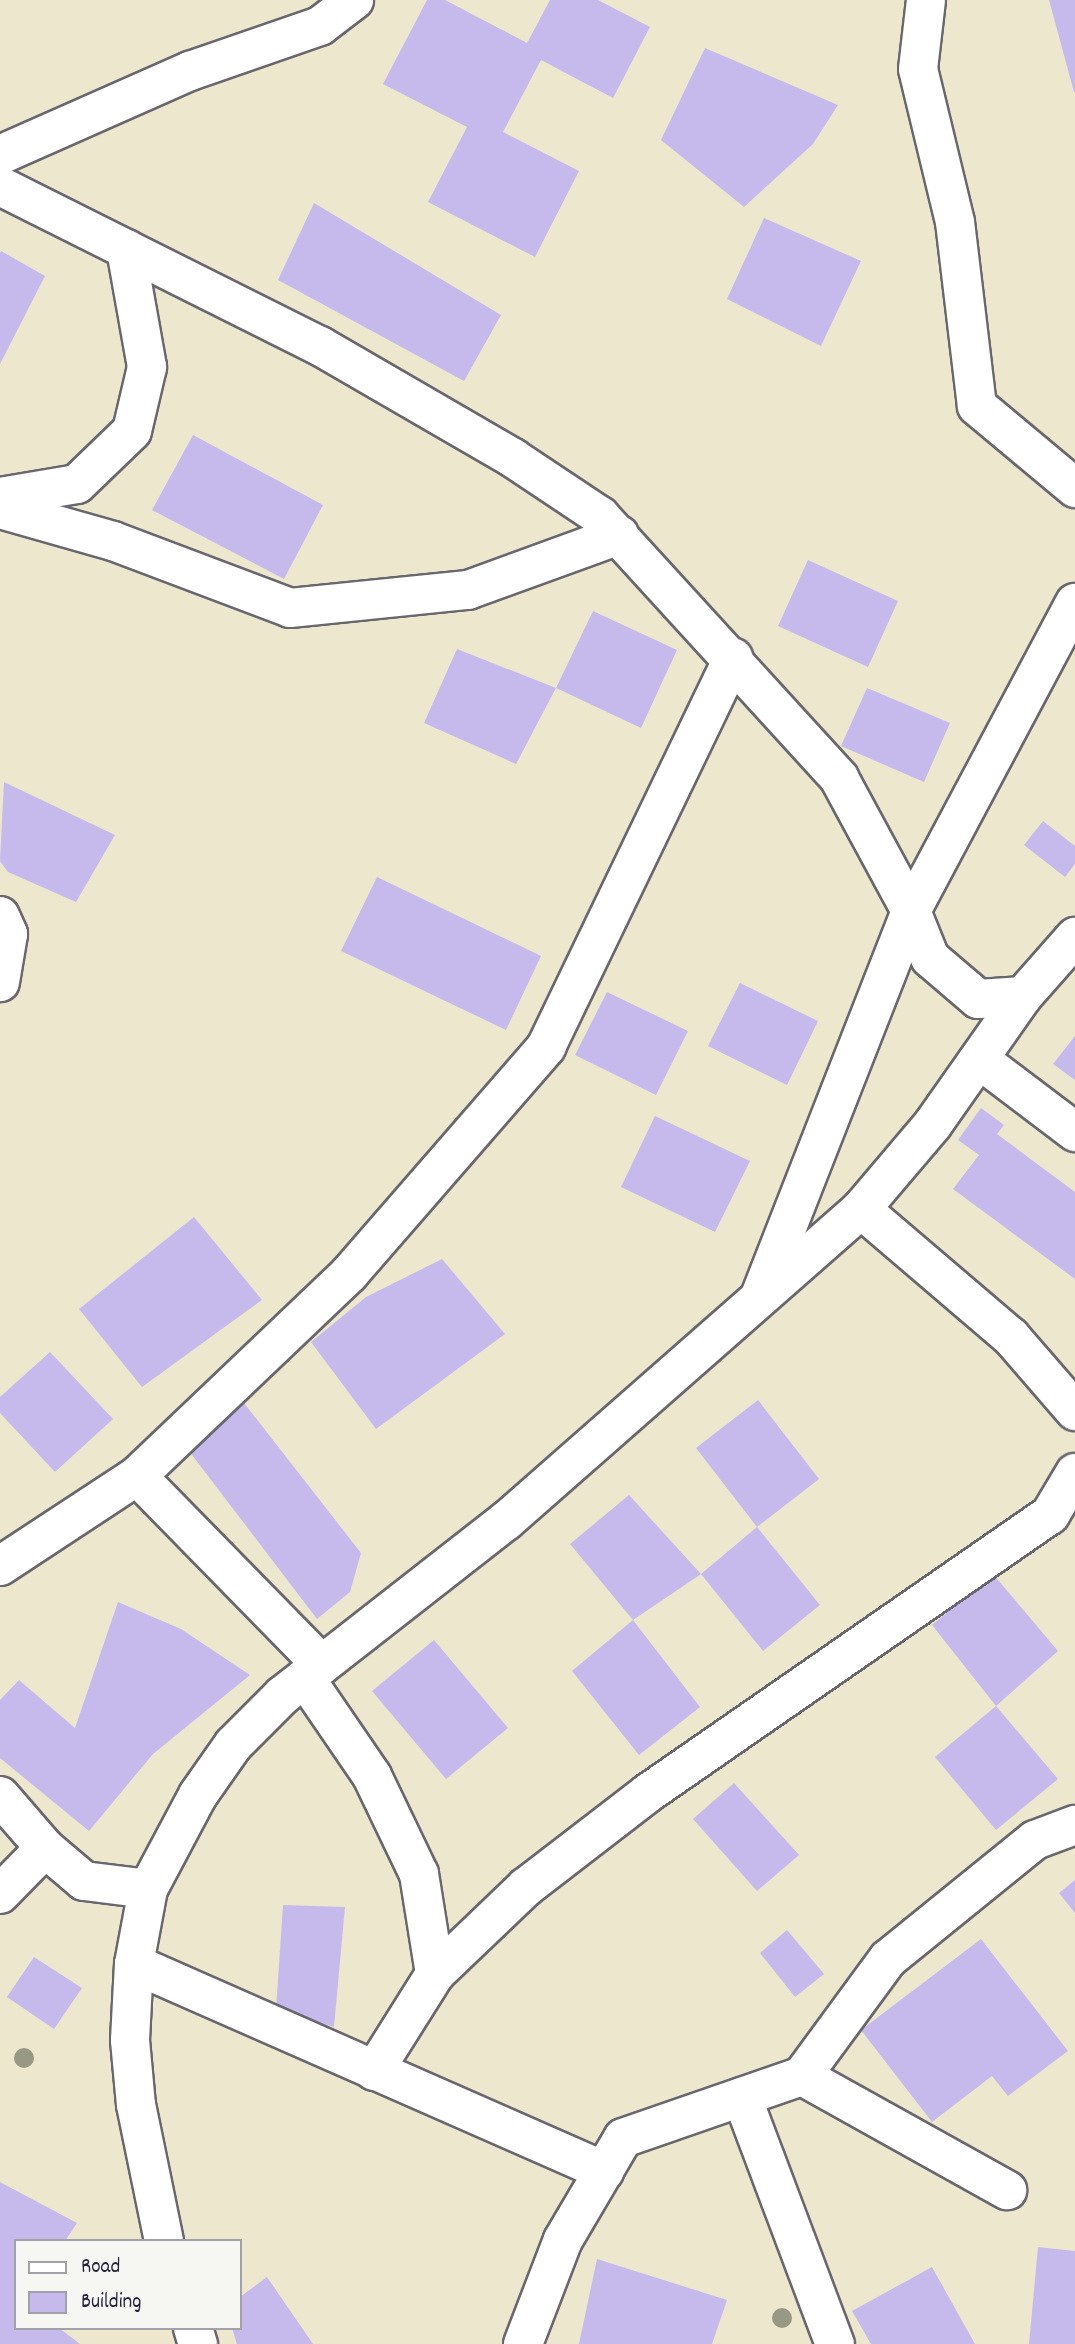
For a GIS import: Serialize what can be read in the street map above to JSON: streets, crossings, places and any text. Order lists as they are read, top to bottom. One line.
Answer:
{"legend":["Road","Building"]}
